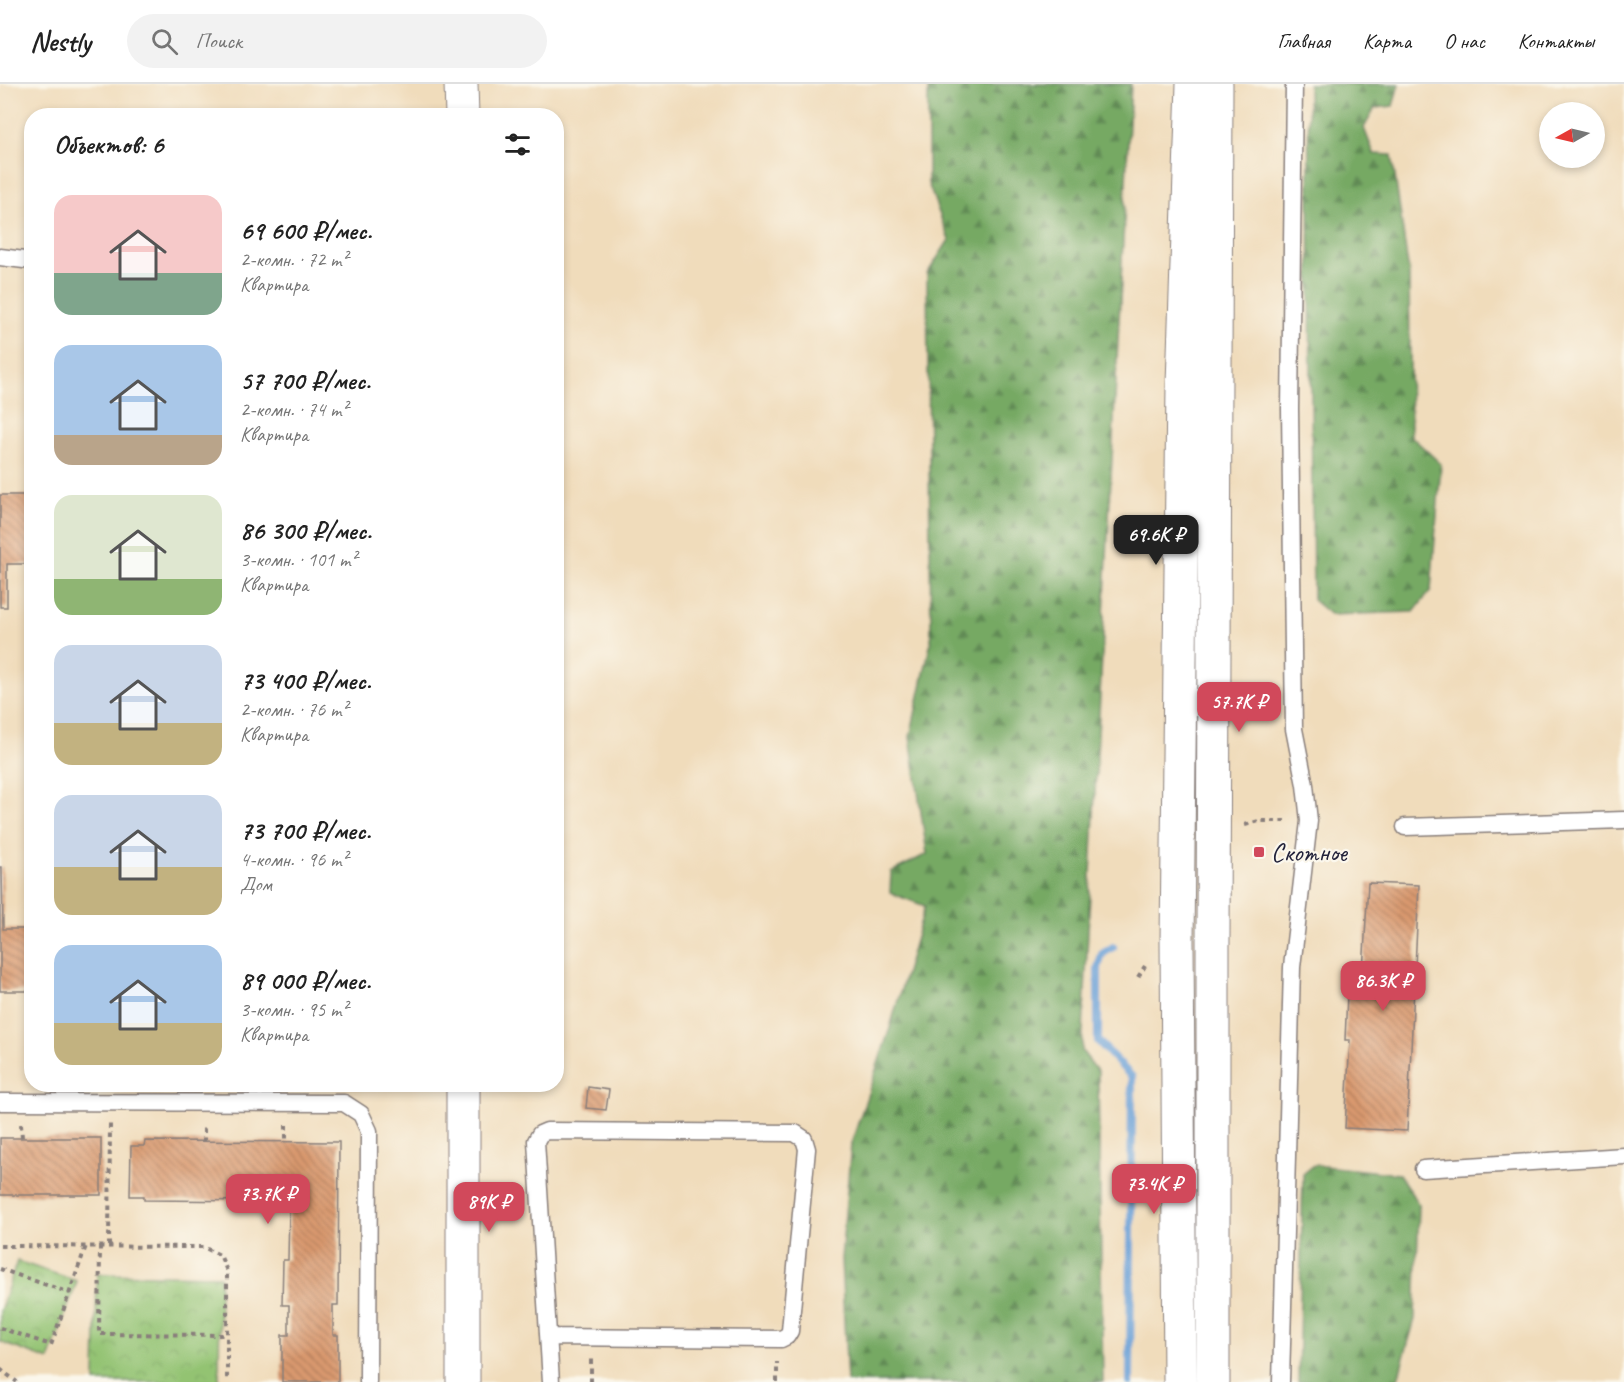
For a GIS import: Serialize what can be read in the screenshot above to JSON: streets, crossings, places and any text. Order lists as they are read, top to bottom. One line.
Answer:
{"places":{"transit":["Скотное"]},"north":"left","page":{"header":"Nestly","search":"Поиск","nav":["Главная","Карта","О нас","Контакты"],"heading":"Объектов: 6","list":[{"name":"69 600 ₽/мес.","note":"2-комн. · 72 m² · Квартира"},{"name":"57 700 ₽/мес.","note":"2-комн. · 74 m² · Квартира"},{"name":"86 300 ₽/мес.","note":"3-комн. · 101 m² · Квартира"},{"name":"73 400 ₽/мес.","note":"2-комн. · 76 m² · Квартира"},{"name":"73 700 ₽/мес.","note":"4-комн. · 96 m² · Дом"},{"name":"89 000 ₽/мес.","note":"3-комн. · 95 m² · Квартира"}],"price":["69.6K ₽","57.7K ₽","86.3K ₽","73.4K ₽","73.7K ₽","89K ₽"]}}
